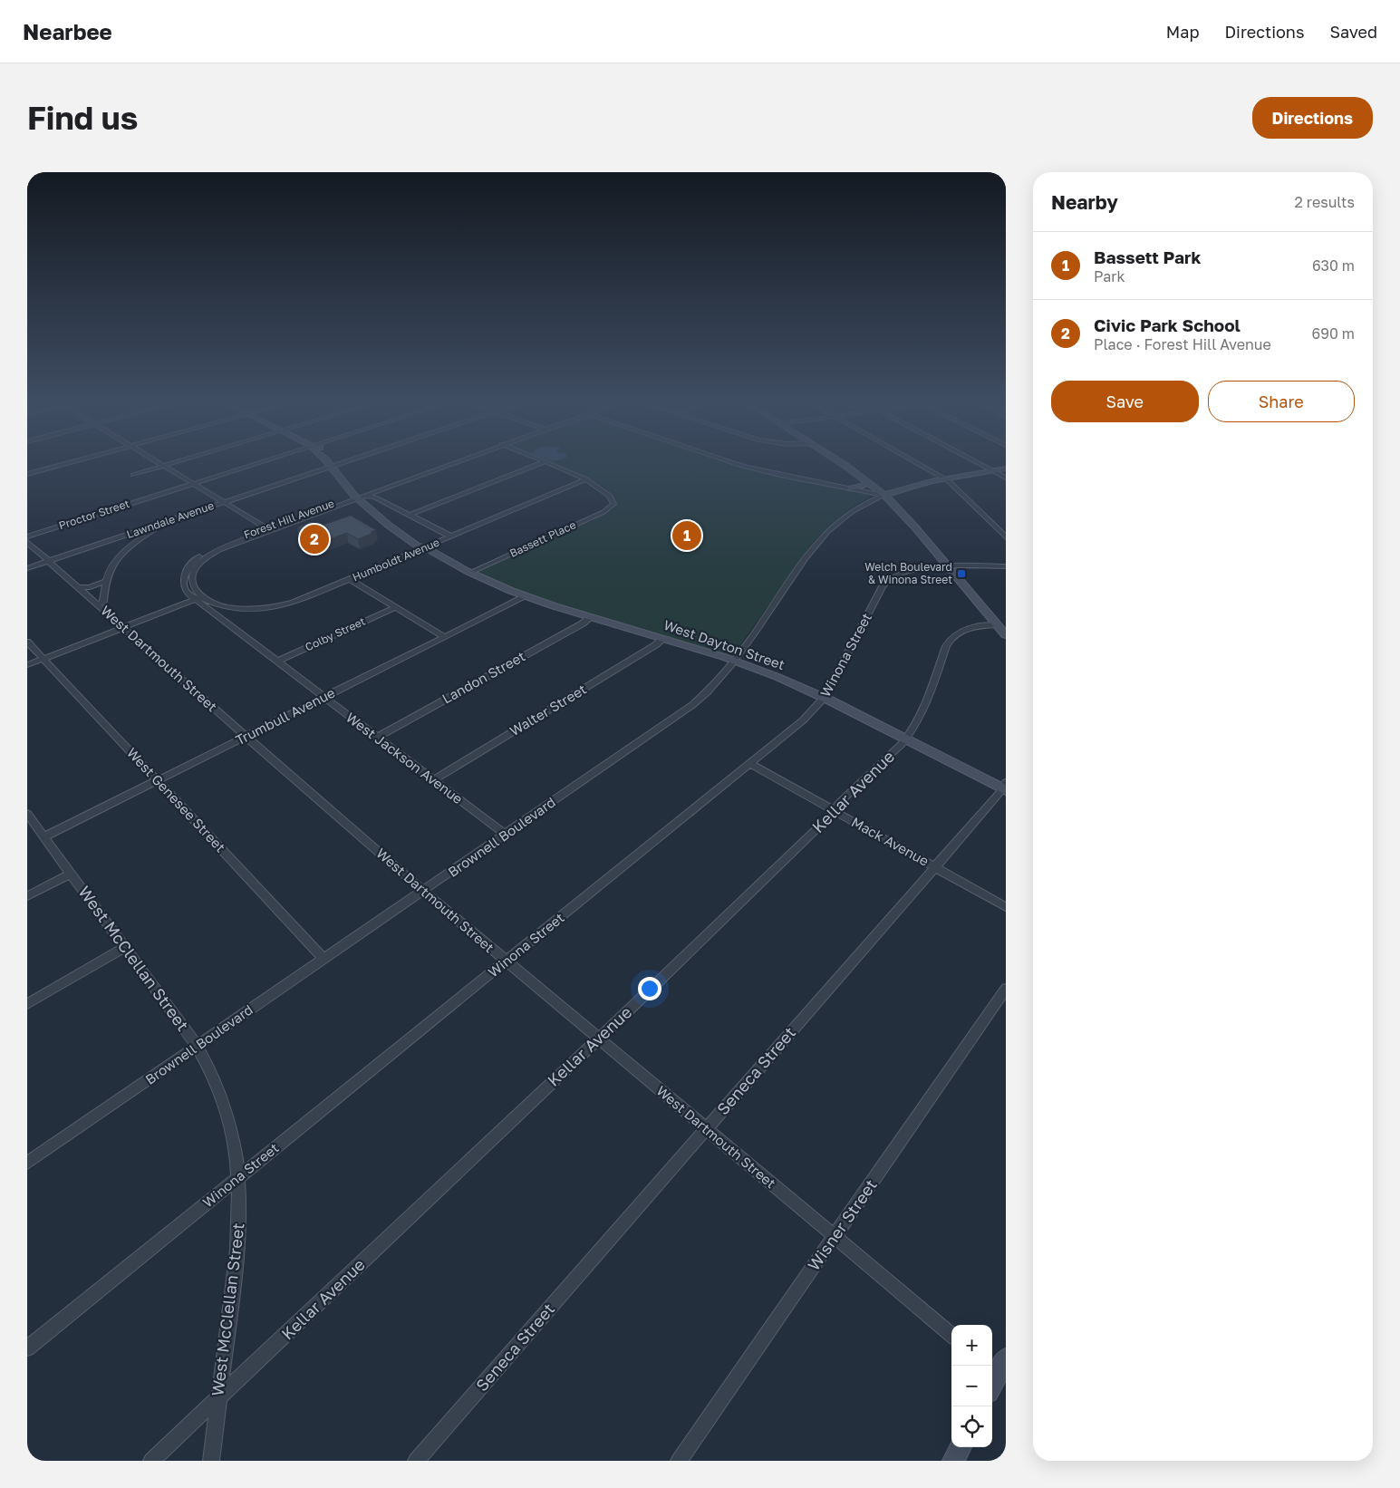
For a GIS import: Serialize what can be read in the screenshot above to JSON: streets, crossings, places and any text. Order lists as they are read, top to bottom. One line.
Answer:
{"streets":{"street":["Proctor Street","Forest Hill Avenue","Lawndale Avenue","Bassett Place","Humboldt Avenue","Colby Street","West Dayton Street","Winona Street","West Dartmouth Street","Landon Street","Walter Street","Trumbull Avenue","West Jackson Avenue","Kellar Avenue","West Genesee Street","Brownell Boulevard","Mack Avenue","West McClellan Street","Seneca Street","Wisner Street"]},"crossings":[["Forest Hill Avenue","Humboldt Avenue"],["Forest Hill Avenue","West Dayton Street"],["Forest Hill Avenue","West Jackson Avenue"],["Lawndale Avenue","West Dayton Street"],["Lawndale Avenue","West Dartmouth Street"],["Bassett Place","Humboldt Avenue"],["Bassett Place","West Dayton Street"],["Humboldt Avenue","West Dayton Street"],["Humboldt Avenue","West Jackson Avenue"],["Colby Street","West Jackson Avenue"],["West Dayton Street","Winona Street"],["West Dayton Street","Landon Street"],["West Dayton Street","Walter Street"],["West Dayton Street","Trumbull Avenue"],["West Dayton Street","Kellar Avenue"],["West Dayton Street","Brownell Boulevard"],["West Dayton Street","Seneca Street"],["Winona Street","West Dartmouth Street"],["Winona Street","Mack Avenue"],["Winona Street","West McClellan Street"],["West Dartmouth Street","Trumbull Avenue"],["West Dartmouth Street","Kellar Avenue"],["West Dartmouth Street","Brownell Boulevard"],["West Dartmouth Street","Seneca Street"],["West Dartmouth Street","Wisner Street"],["Landon Street","West Jackson Avenue"],["Walter Street","West Jackson Avenue"],["Trumbull Avenue","West Jackson Avenue"],["Trumbull Avenue","West Genesee Street"],["Trumbull Avenue","West McClellan Street"],["West Jackson Avenue","Brownell Boulevard"],["Kellar Avenue","Mack Avenue"],["Kellar Avenue","West McClellan Street"],["West Genesee Street","Brownell Boulevard"],["Brownell Boulevard","West McClellan Street"],["Mack Avenue","Seneca Street"]],"places":{"transit":["Welch Boulevard & Winona Street"]},"page":{"header":"Nearbee","nav":["Map","Directions","Saved"],"buttons":["Directions",["Save","Share"]],"title":"Find us","heading":["Nearby","2 results"],"list":[{"mark":"1","name":"Bassett Park","note":"Park","value":"630 m"},{"mark":"2","name":"Civic Park School","note":"Place · Forest Hill Avenue","value":"690 m"}],"pins":["1","2"],"map_buttons":["+","−"]}}
